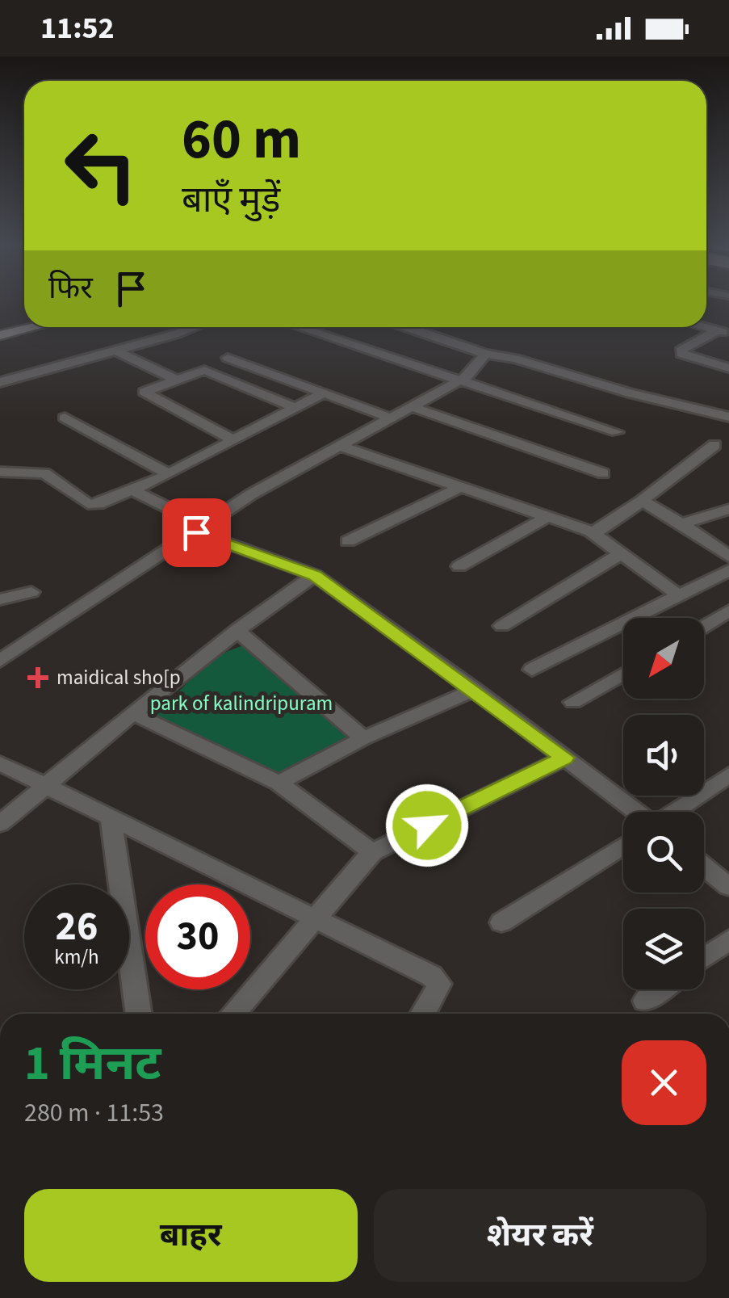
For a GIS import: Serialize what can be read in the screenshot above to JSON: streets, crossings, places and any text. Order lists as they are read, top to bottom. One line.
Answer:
{"parks":["park of kalindripuram"],"places":{"health":["maidical sho[p"]},"north":"bottom left","page":{"status":"11:52","turn":["60 m","बाएँ मुड़ें"],"then":"फिर","speed":"26 km/h","limit":"30","heading":["1 मिनट","280 m · 11:53"],"buttons":["बाहर","शेयर करें"]}}
